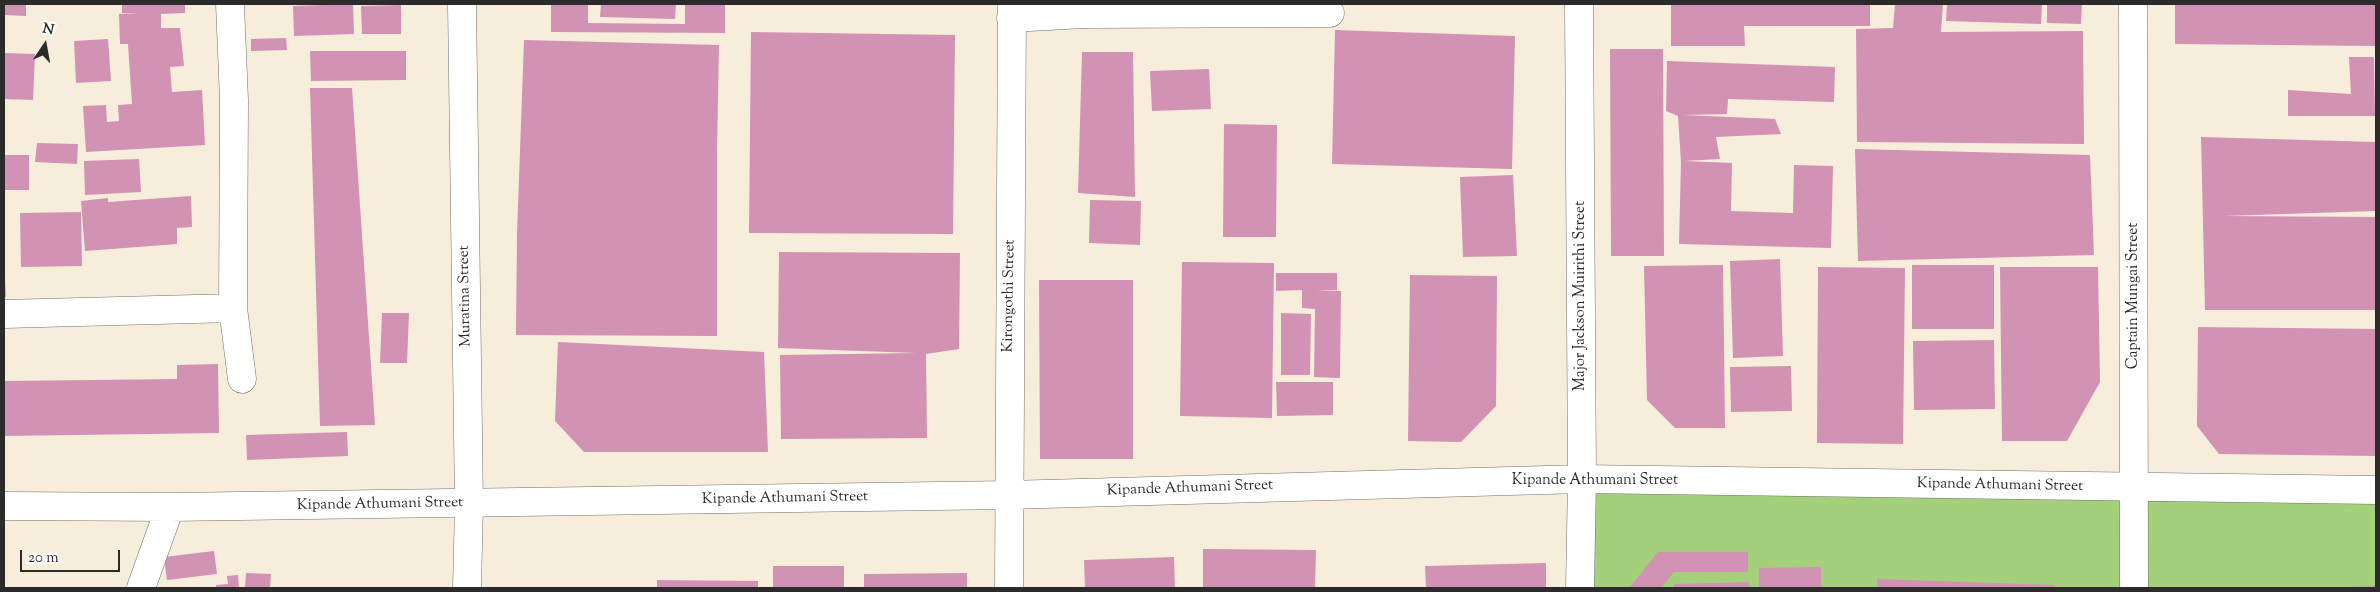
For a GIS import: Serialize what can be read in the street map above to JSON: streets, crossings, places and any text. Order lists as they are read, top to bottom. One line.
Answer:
{"streets":{"street":["Muratina Street","Kirongothi Street","Major Jackson Muirithi Street","Captain Mungai Street","Kipande Athumani Street"]},"crossings":[["Muratina Street","Kipande Athumani Street"],["Kirongothi Street","Kipande Athumani Street"],["Major Jackson Muirithi Street","Kipande Athumani Street"],["Captain Mungai Street","Kipande Athumani Street"]],"scale_bar":"20 m","north":"top"}
